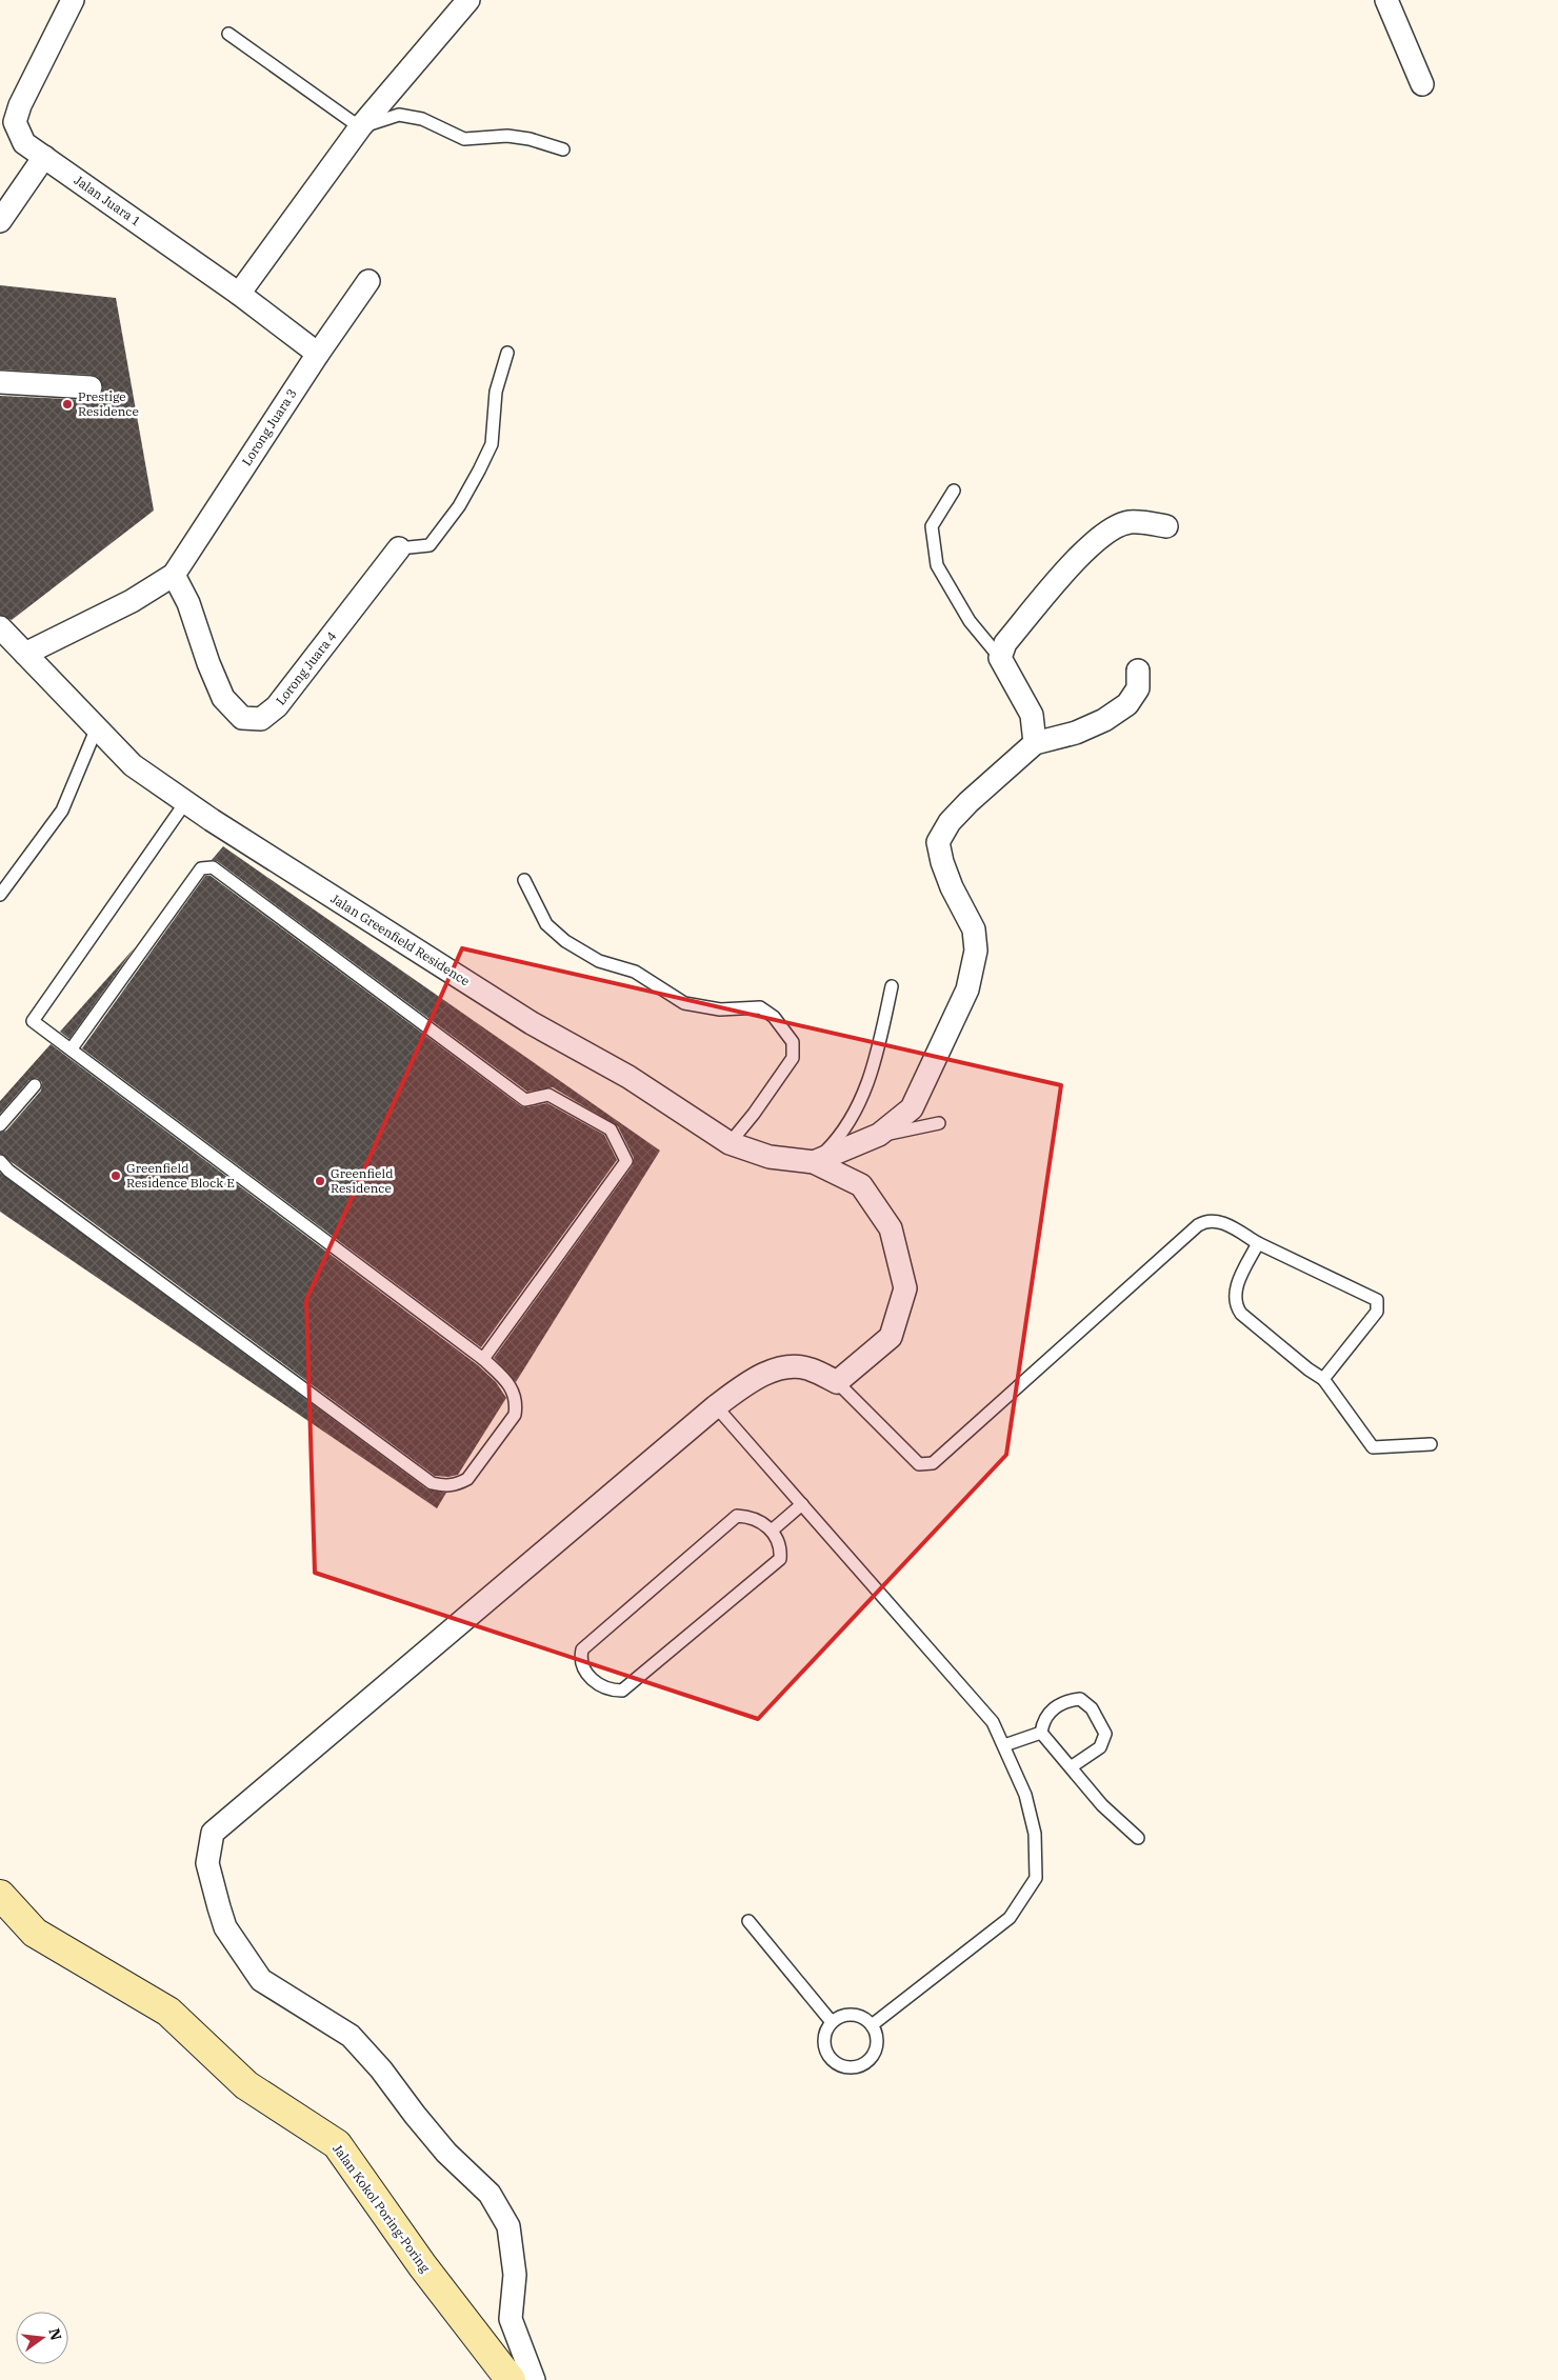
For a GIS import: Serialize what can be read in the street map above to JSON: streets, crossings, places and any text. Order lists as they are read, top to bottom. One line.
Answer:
{"streets":{"main road":["Jalan Kokol Poring-Poring"],"street":["Jalan Juara 1","Lorong Juara 3","Lorong Juara 4","Jalan Greenfield Residence"]},"crossings":[["Jalan Juara 1","Lorong Juara 3"],["Lorong Juara 3","Lorong Juara 4"]],"places":["Prestige Residence","Greenfield Residence Block E","Greenfield Residence"],"north":"right"}
